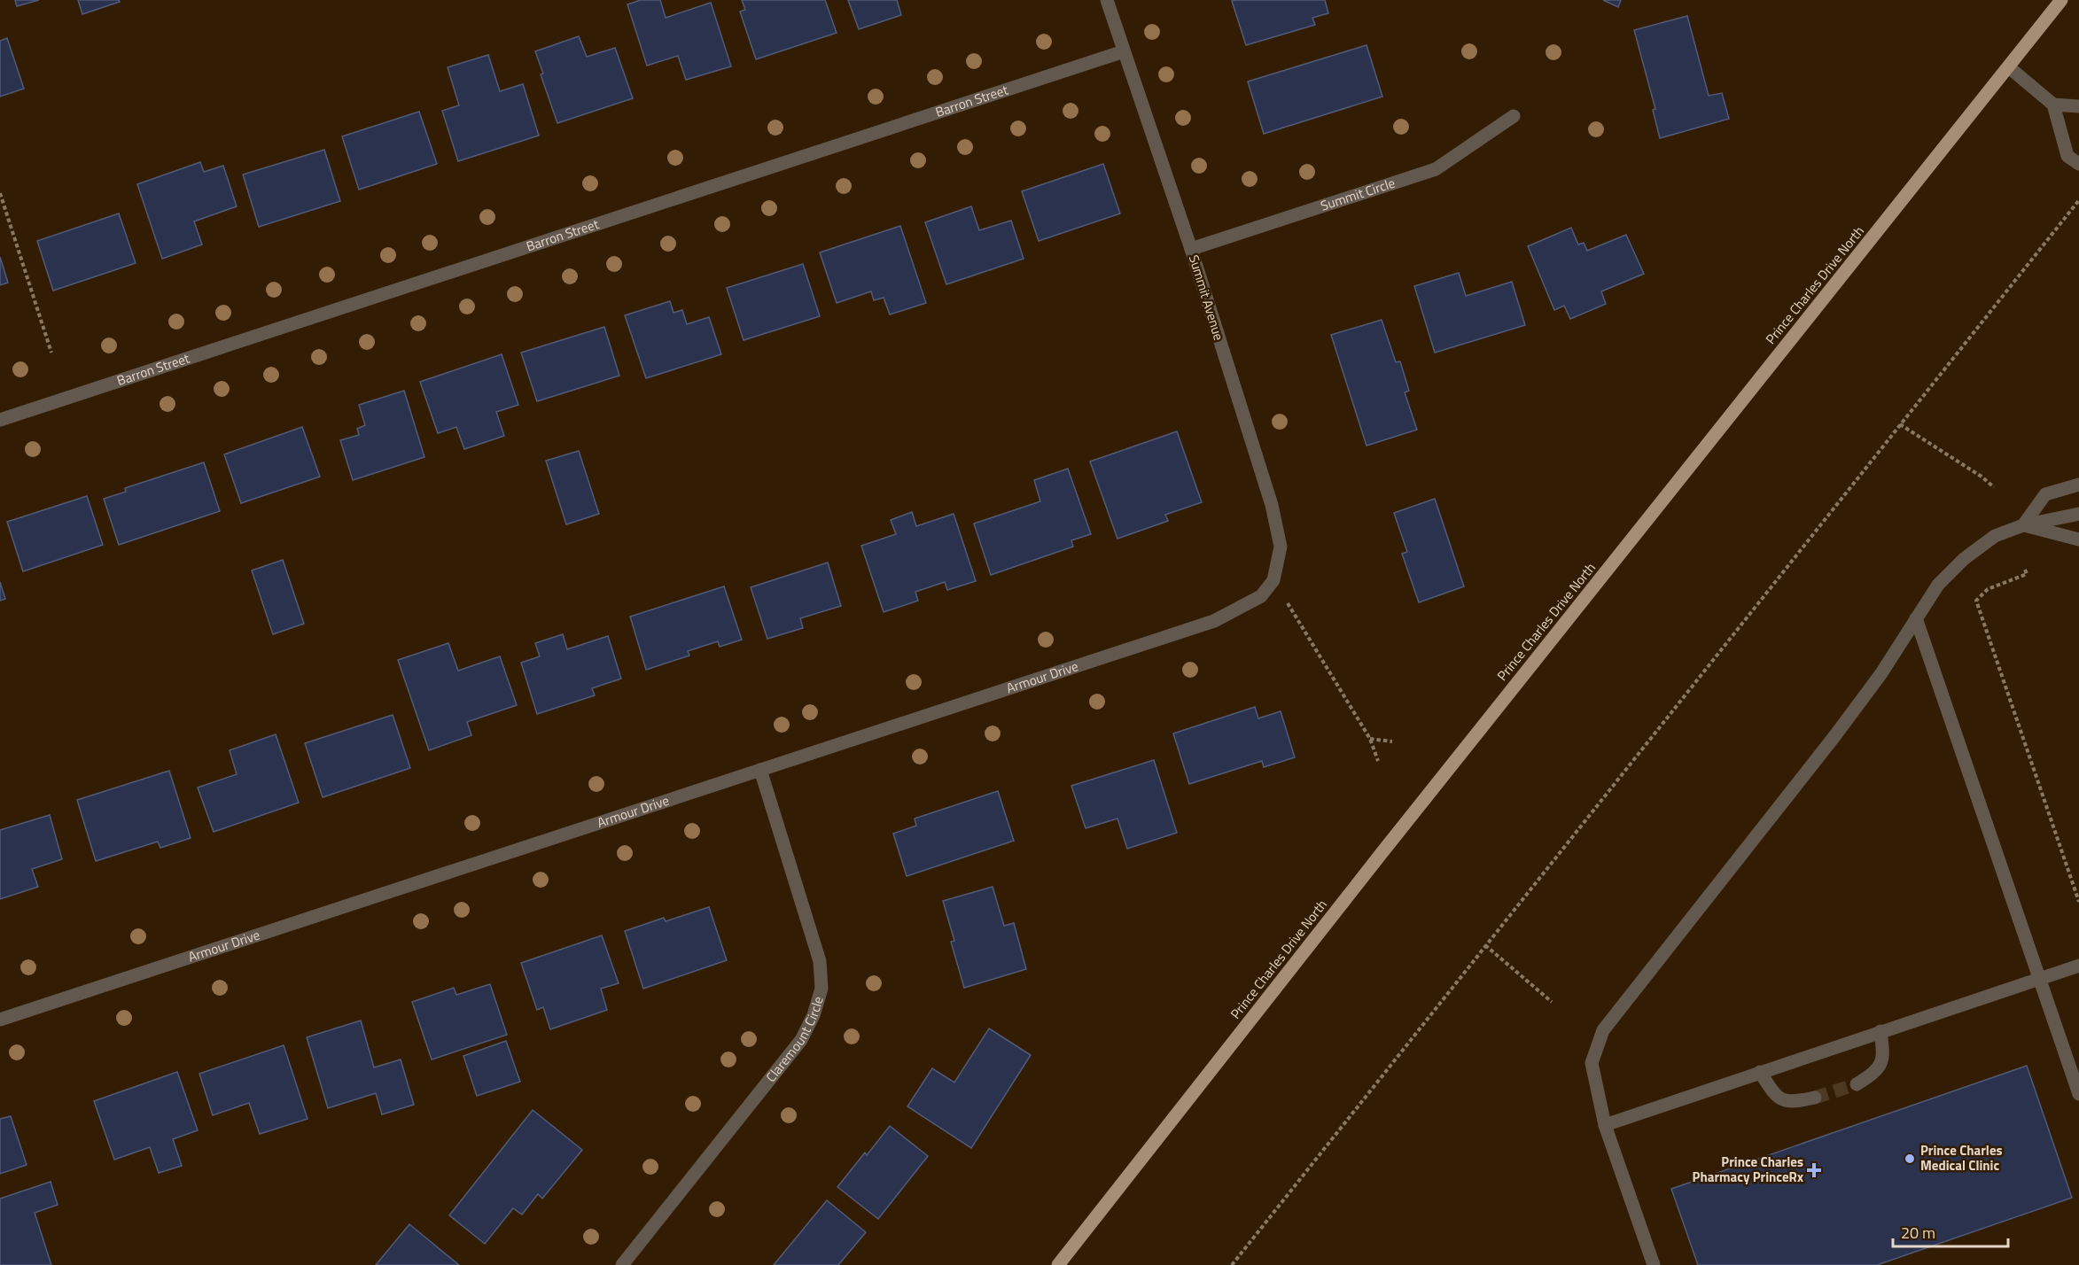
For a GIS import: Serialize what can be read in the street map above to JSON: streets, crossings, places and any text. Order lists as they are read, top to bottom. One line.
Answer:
{"streets":{"main road":["Prince Charles Drive North"],"street":["Barron Street","Summit Circle","Summit Avenue","Armour Drive","Claremount Circle"]},"crossings":[["Barron Street","Summit Avenue"],["Summit Circle","Summit Avenue"],["Summit Avenue","Armour Drive"],["Armour Drive","Claremount Circle"]],"places":{"other":["Prince Charles Medical Clinic"],"health":["Prince Charles Pharmacy PrinceRx"]},"scale_bar":"20 m"}
